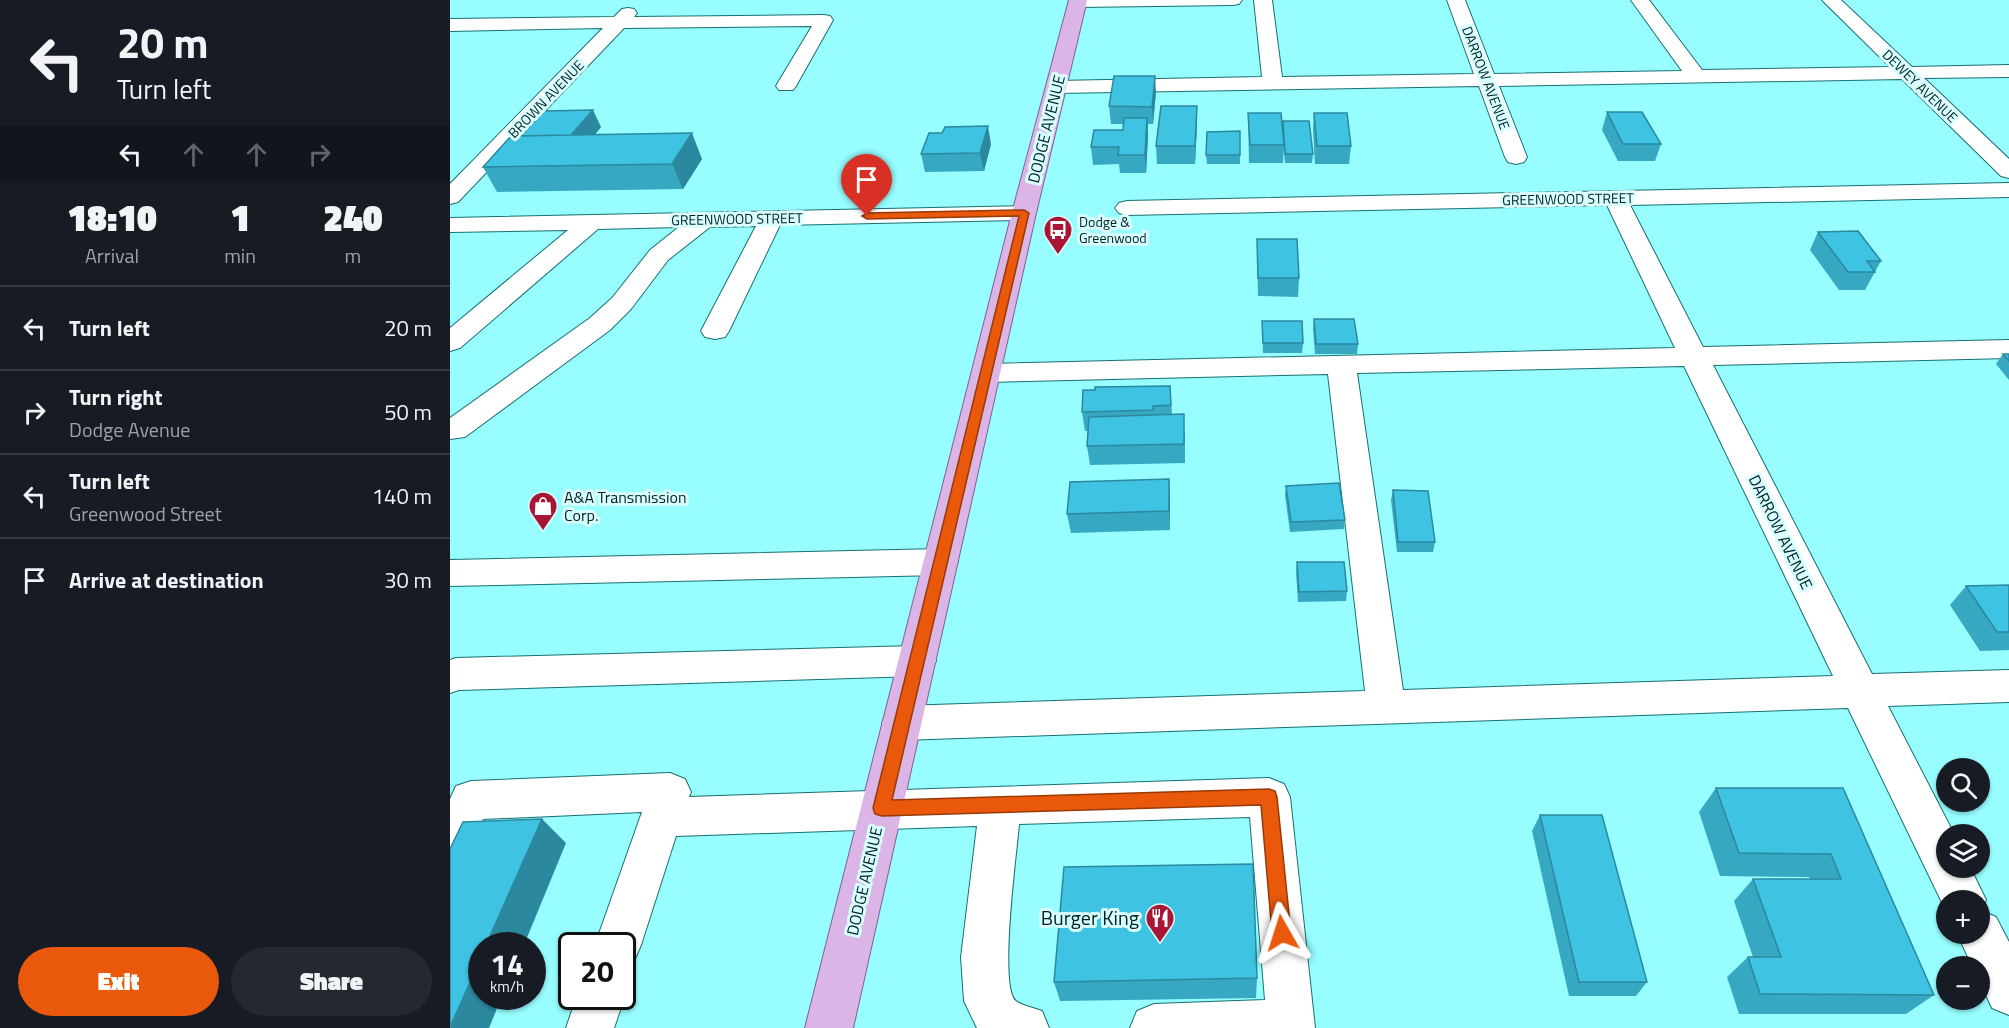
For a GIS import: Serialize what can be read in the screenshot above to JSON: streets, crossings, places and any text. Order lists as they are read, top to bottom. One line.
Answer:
{"streets":{"main road":["DODGE AVENUE"],"street":["DARROW AVENUE","DEWEY AVENUE","BROWN AVENUE","GREENWOOD STREET"]},"crossings":[["DARROW AVENUE","GREENWOOD STREET"],["DODGE AVENUE","GREENWOOD STREET"]],"places":{"bus stop":["Dodge & Greenwood"],"shop":["A&A Transmission Corp."],"restaurant":["Burger King"]},"page":{"turn":["20 m","Turn left"],"eta":["18:10","Arrival","1","min","240","m"],"list":[{"name":"Turn left","value":"20 m"},{"name":"Turn right","note":"Dodge Avenue","value":"50 m"},{"name":"Turn left","note":"Greenwood Street","value":"140 m"},{"name":"Arrive at destination","value":"30 m"}],"map_buttons":["+","−"],"speed":"14 km/h","limit":"20","buttons":["Exit","Share"]}}
